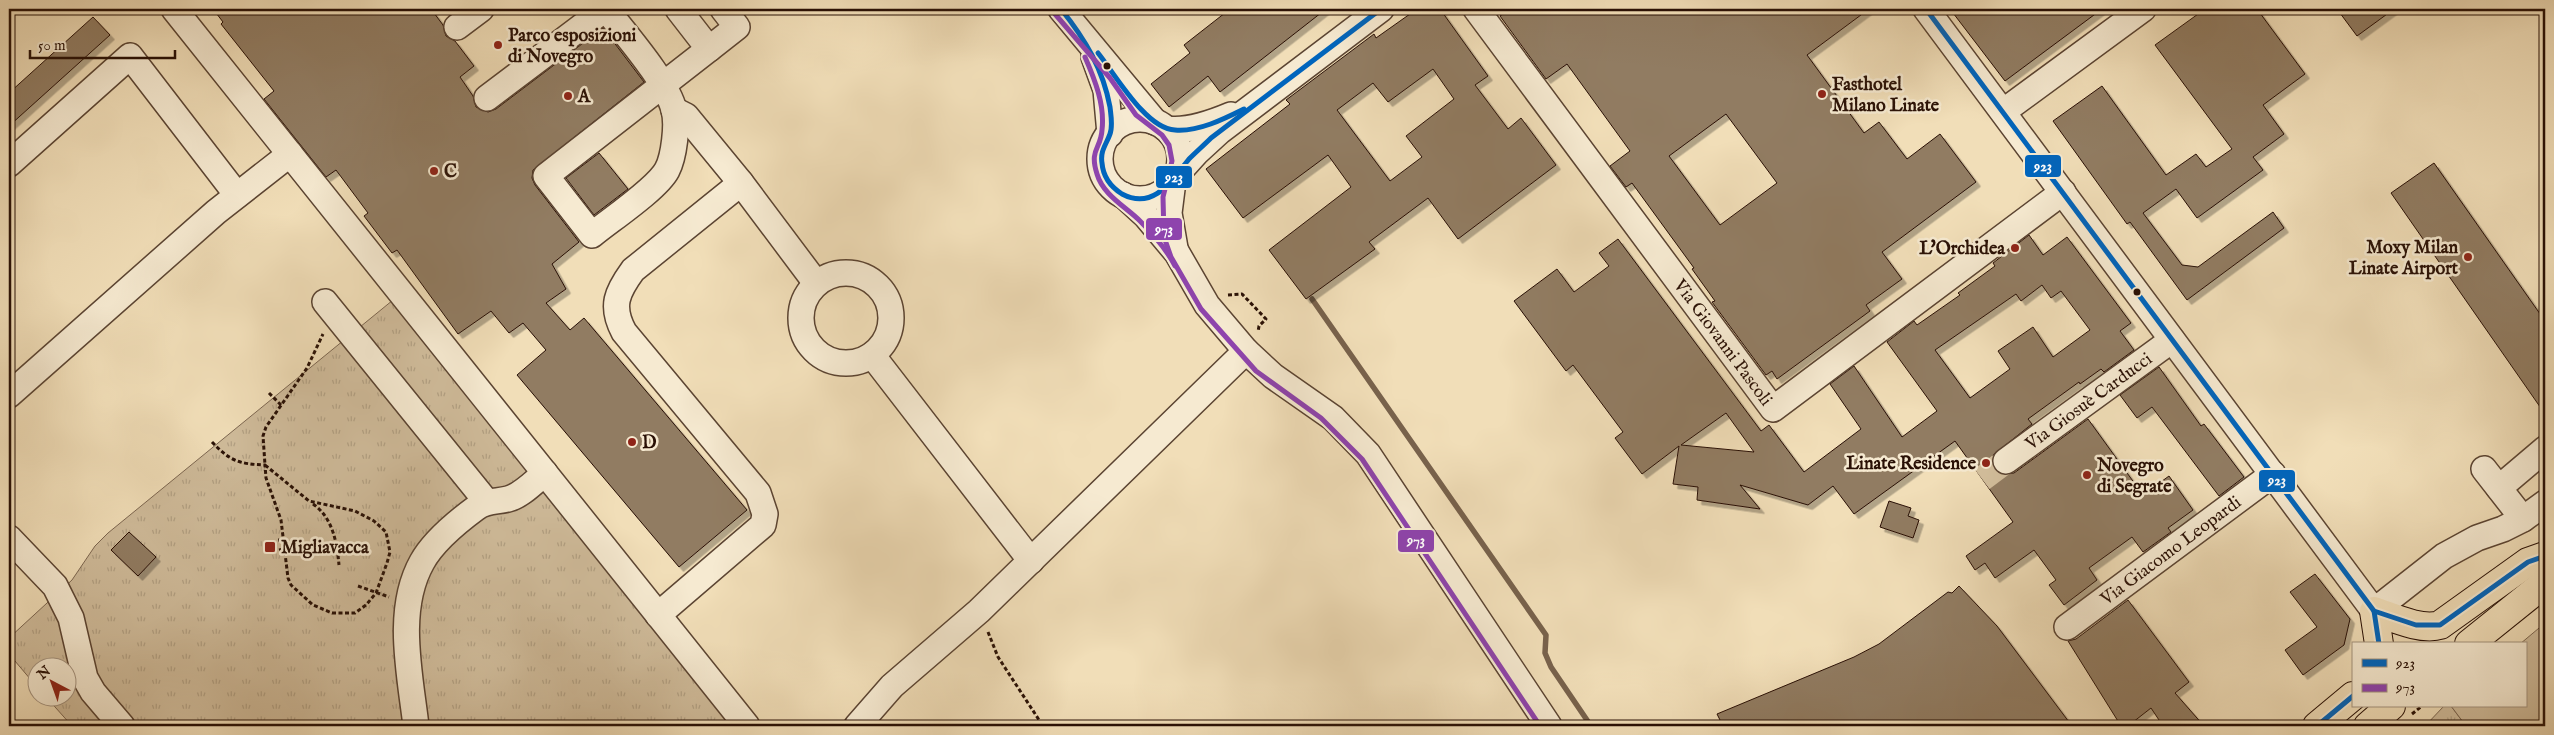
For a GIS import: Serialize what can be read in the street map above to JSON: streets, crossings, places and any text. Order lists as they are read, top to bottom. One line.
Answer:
{"streets":{"street":["Via Giovanni Pascoli","Via Giosuè Carducci","Via Giacomo Leopardi"]},"places":{"other":["Parco esposizioni di Novegro","Fasthotel Milano Linate","A","C","L'Orchidea","Moxy Milan Linate Airport","D","Linate Residence","Novegro di Segrate"],"transit":["Migliavacca"]},"lines":["transit line 923","transit line 973"],"legend":["923","973"],"scale_bar":"50 m","north":"top left"}
